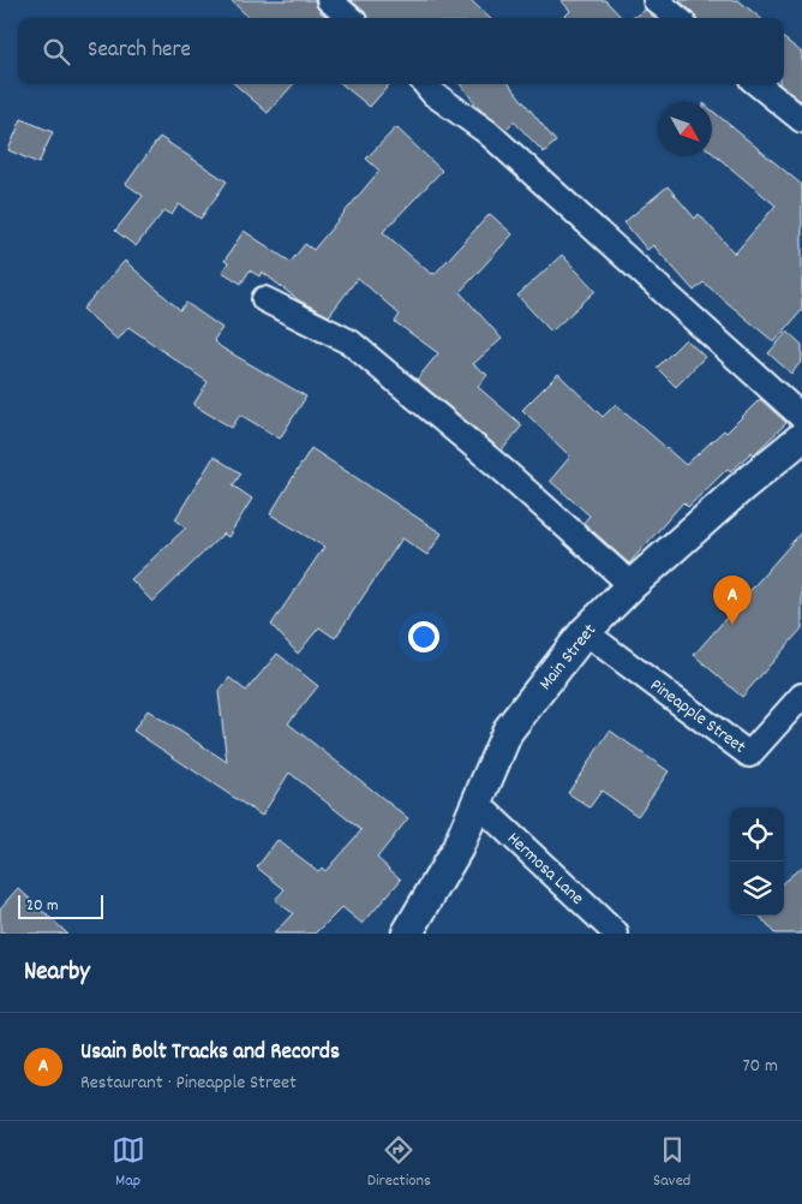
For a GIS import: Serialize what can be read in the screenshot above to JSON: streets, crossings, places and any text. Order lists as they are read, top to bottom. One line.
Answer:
{"streets":{"street":["Main Street","Pineapple Street","Hermosa Lane"]},"crossings":[["Main Street","Pineapple Street"],["Main Street","Hermosa Lane"]],"scale_bar":"20 m","north":"bottom right","page":{"search":"Search here","pins":"A","scale":"20 m","heading":"Nearby","list":[{"mark":"A","name":"Usain Bolt Tracks and Records","note":"Restaurant · Pineapple Street","value":"70 m"}],"nav":["Map","Directions","Saved"]}}
